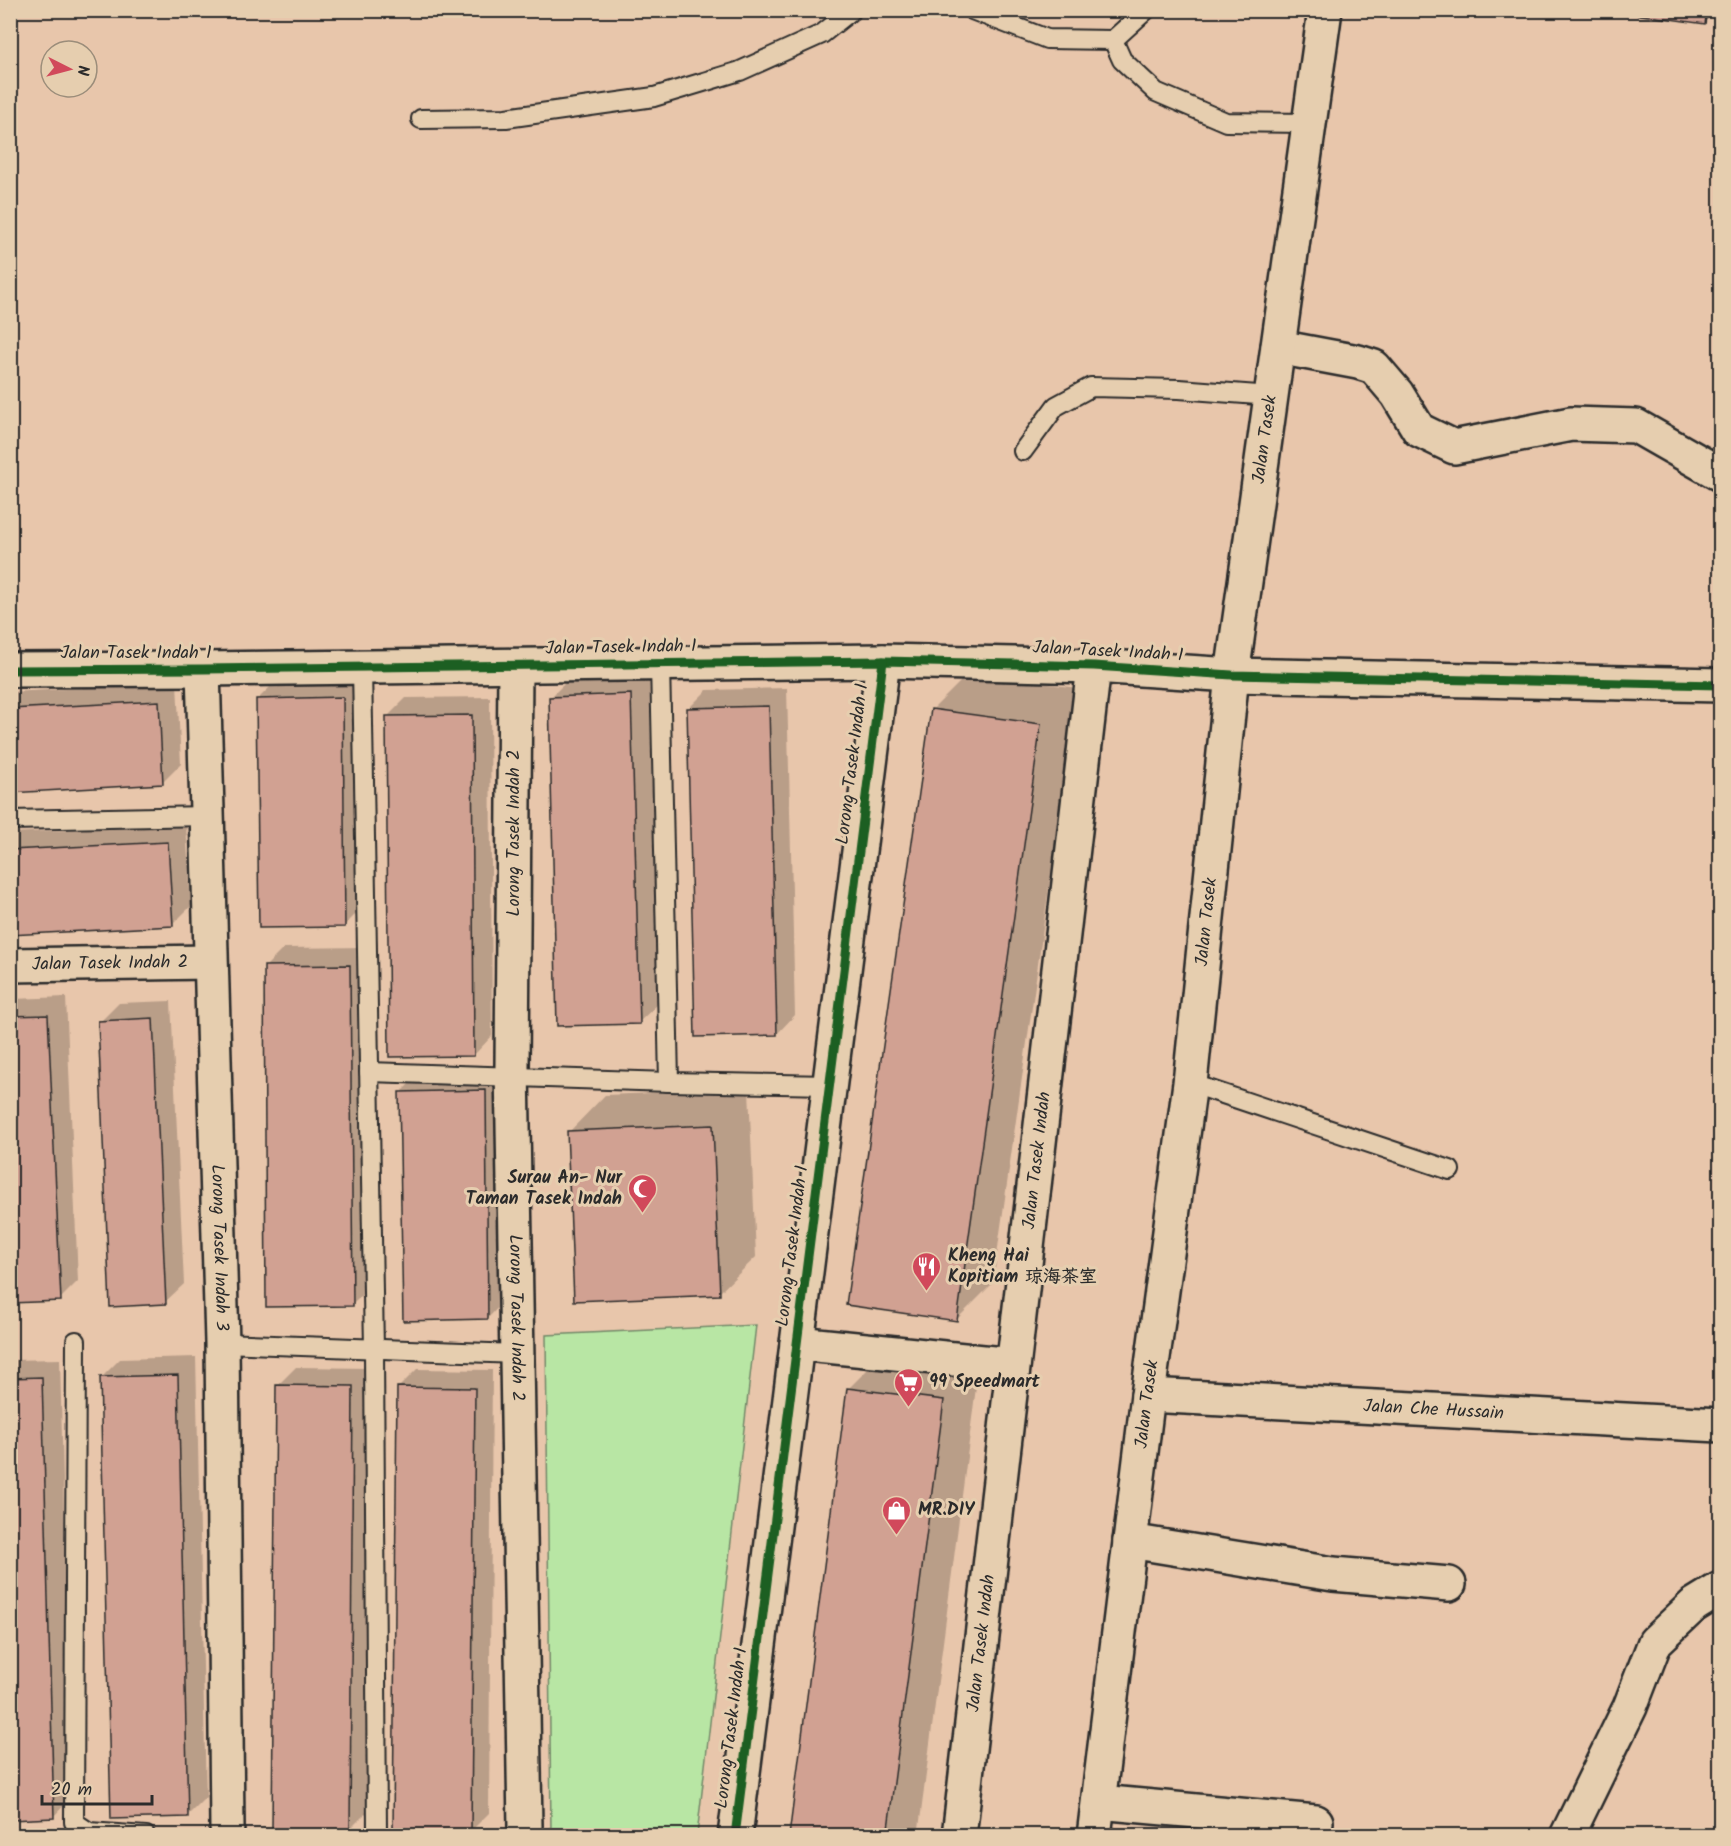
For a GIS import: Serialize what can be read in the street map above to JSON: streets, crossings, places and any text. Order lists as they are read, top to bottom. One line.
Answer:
{"streets":{"street":["Jalan Tasek","Jalan Tasek Indah 1","Lorong Tasek Indah 1","Lorong Tasek Indah 2","Jalan Tasek Indah 2","Jalan Tasek Indah","Lorong Tasek Indah 3","Jalan Che Hussain"]},"crossings":[["Jalan Tasek","Jalan Tasek Indah 1"],["Jalan Tasek","Jalan Che Hussain"],["Jalan Tasek Indah 1","Lorong Tasek Indah 1"],["Jalan Tasek Indah 1","Lorong Tasek Indah 2"],["Jalan Tasek Indah 1","Jalan Tasek Indah"],["Jalan Tasek Indah 1","Lorong Tasek Indah 3"],["Jalan Tasek Indah 2","Lorong Tasek Indah 3"]],"places":{"mosque":["Surau An- Nur Taman Tasek Indah"],"restaurant":["Kheng Hai Kopitiam 琼海茶室"],"supermarket":["99 Speedmart"],"shop":["MR.DIY"]},"scale_bar":"20 m","north":"right"}
